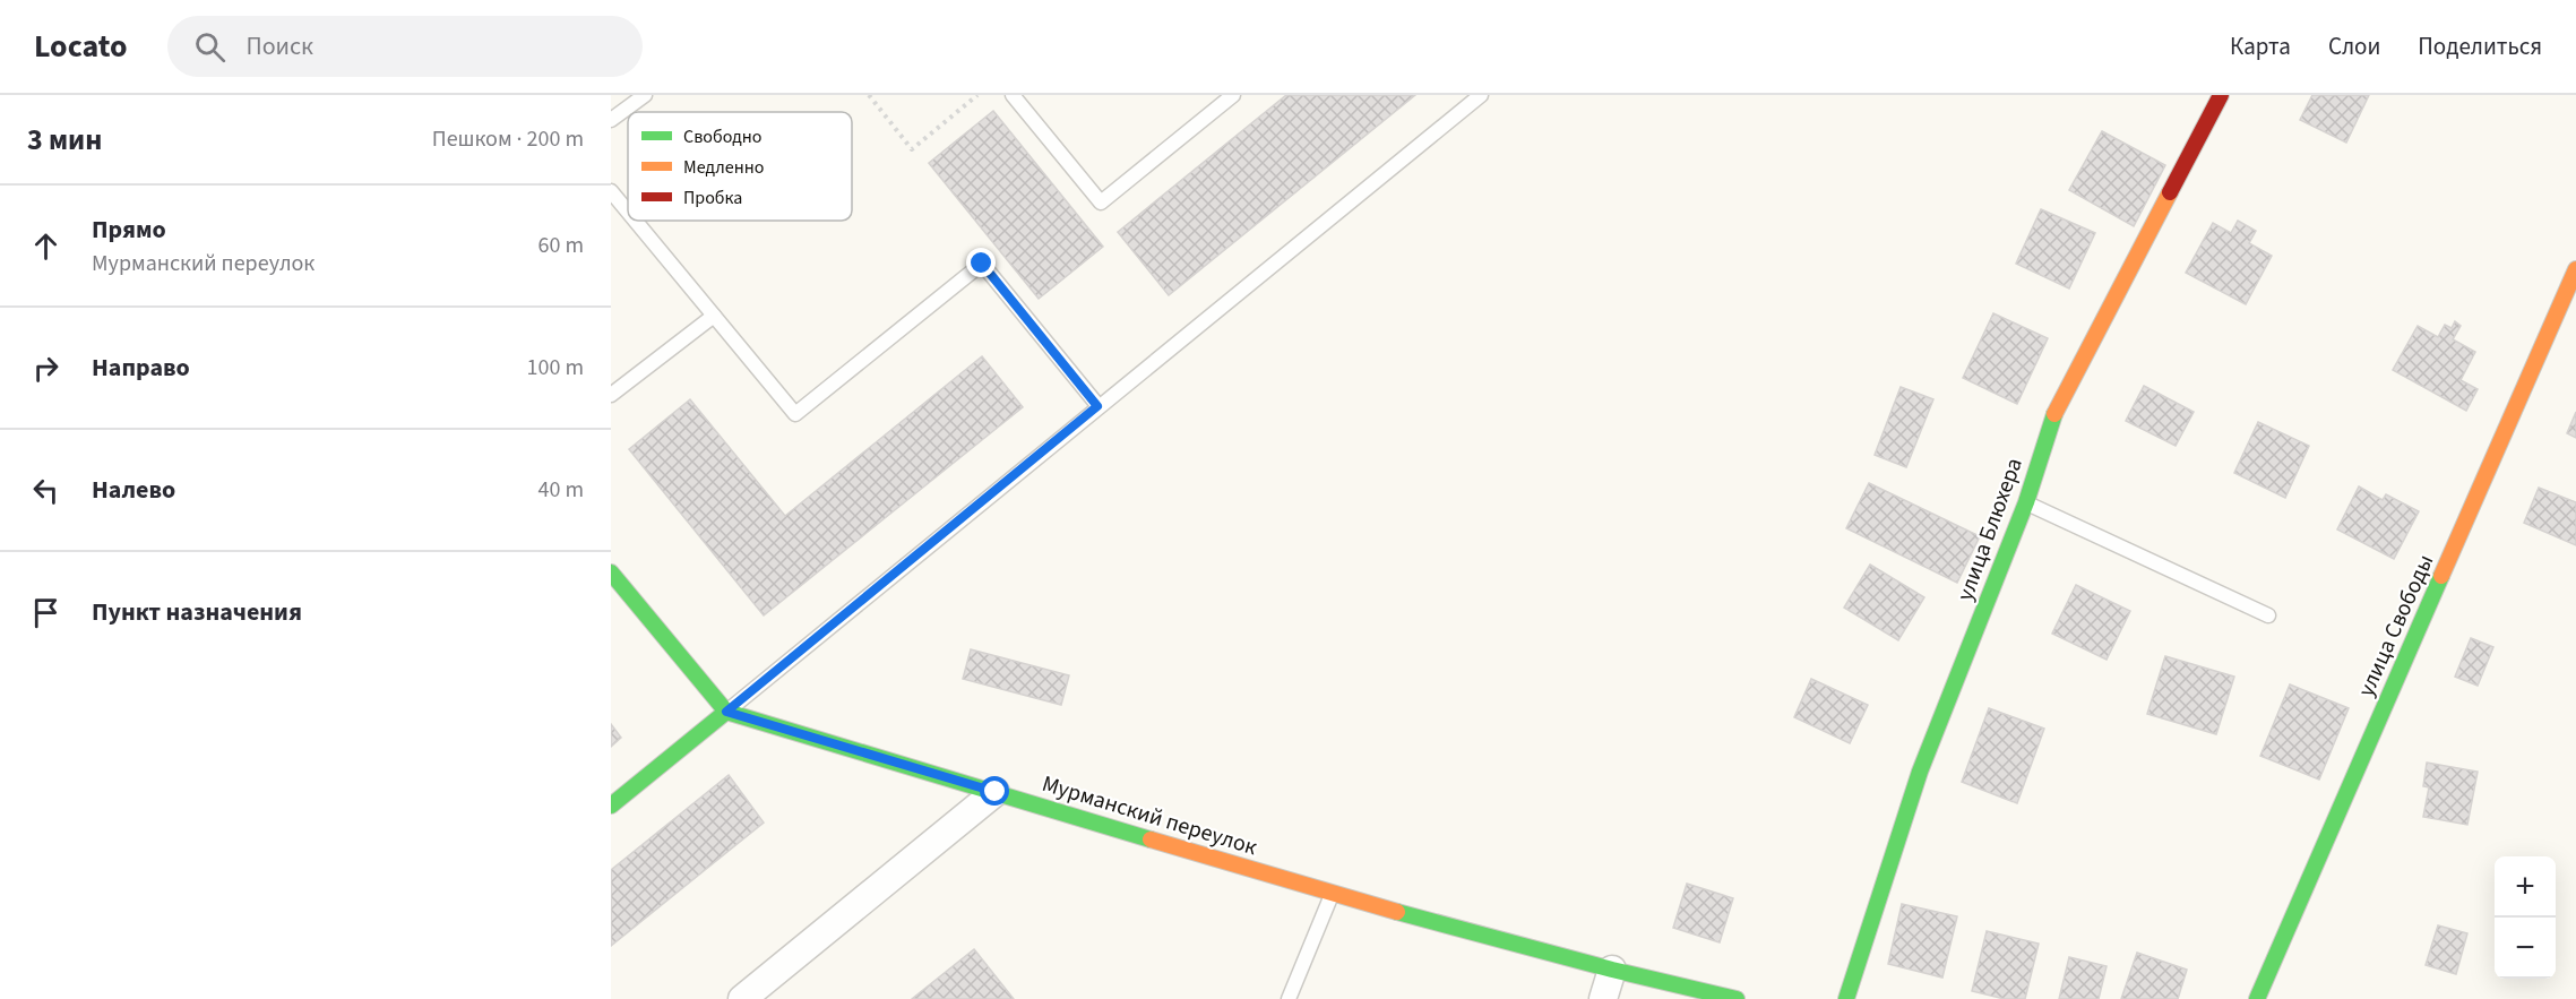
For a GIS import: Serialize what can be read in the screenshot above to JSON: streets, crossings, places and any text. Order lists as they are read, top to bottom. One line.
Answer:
{"streets":{"street":["улица Блюхера","улица Свободы","Мурманский переулок"]},"legend":["Свободно","Медленно","Пробка"],"page":{"header":"Locato","search":"Поиск","nav":["Карта","Слои","Поделиться"],"heading":["3 мин","Пешком · 200 m"],"list":[["Прямо","Мурманский переулок","60 m"],["Направо","100 m"],["Налево","40 m"],"Пункт назначения"],"map_buttons":["+","−"]}}
